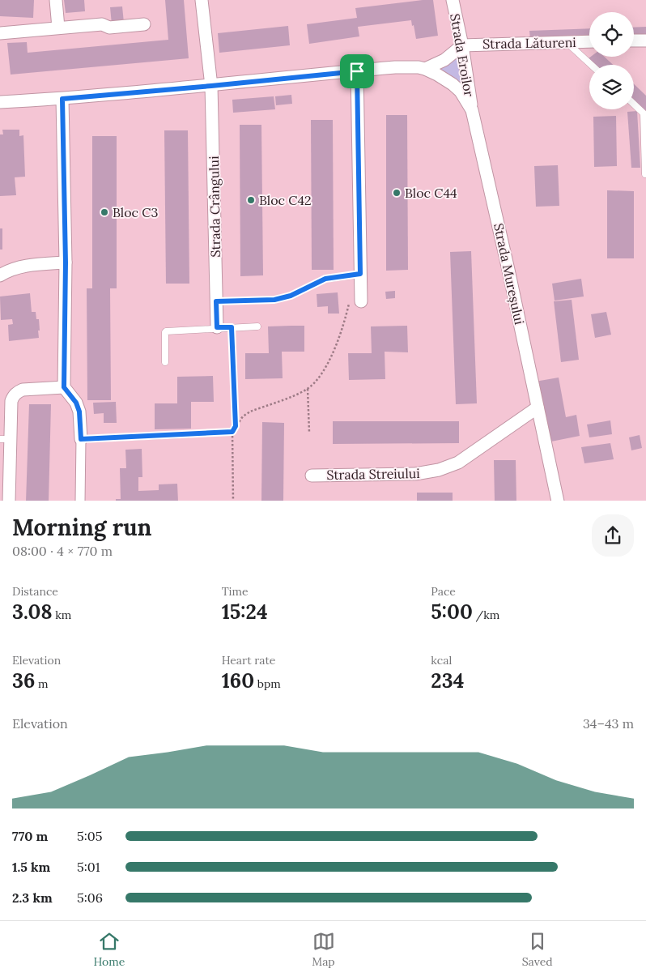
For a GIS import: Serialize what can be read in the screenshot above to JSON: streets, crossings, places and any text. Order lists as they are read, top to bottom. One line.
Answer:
{"streets":{"street":["Strada Lătureni","Strada Eroilor","Strada Crângului","Strada Mureșului","Strada Streiului"]},"crossings":[["Strada Lătureni","Strada Eroilor"],["Strada Lătureni","Strada Mureșului"],["Strada Eroilor","Strada Mureșului"],["Strada Crângului","Strada Mureșului"],["Strada Mureșului","Strada Streiului"]],"places":["Bloc C44","Bloc C42","Bloc C3"],"page":{"heading":["Morning run","08:00 · 4 × 770 m"],"stats":[["Distance","3.08 km"],["Time","15:24"],["Pace","5:00 /km"],["Elevation","36 m"],["Heart rate","160 bpm"],["kcal","234"]],"chart":["Elevation","34–43 m"],"list":[{"name":"770 m","note":"5:05"},{"name":"1.5 km","note":"5:01"},{"name":"2.3 km","note":"5:06"}],"tabs":["Home","Map","Saved"]}}
